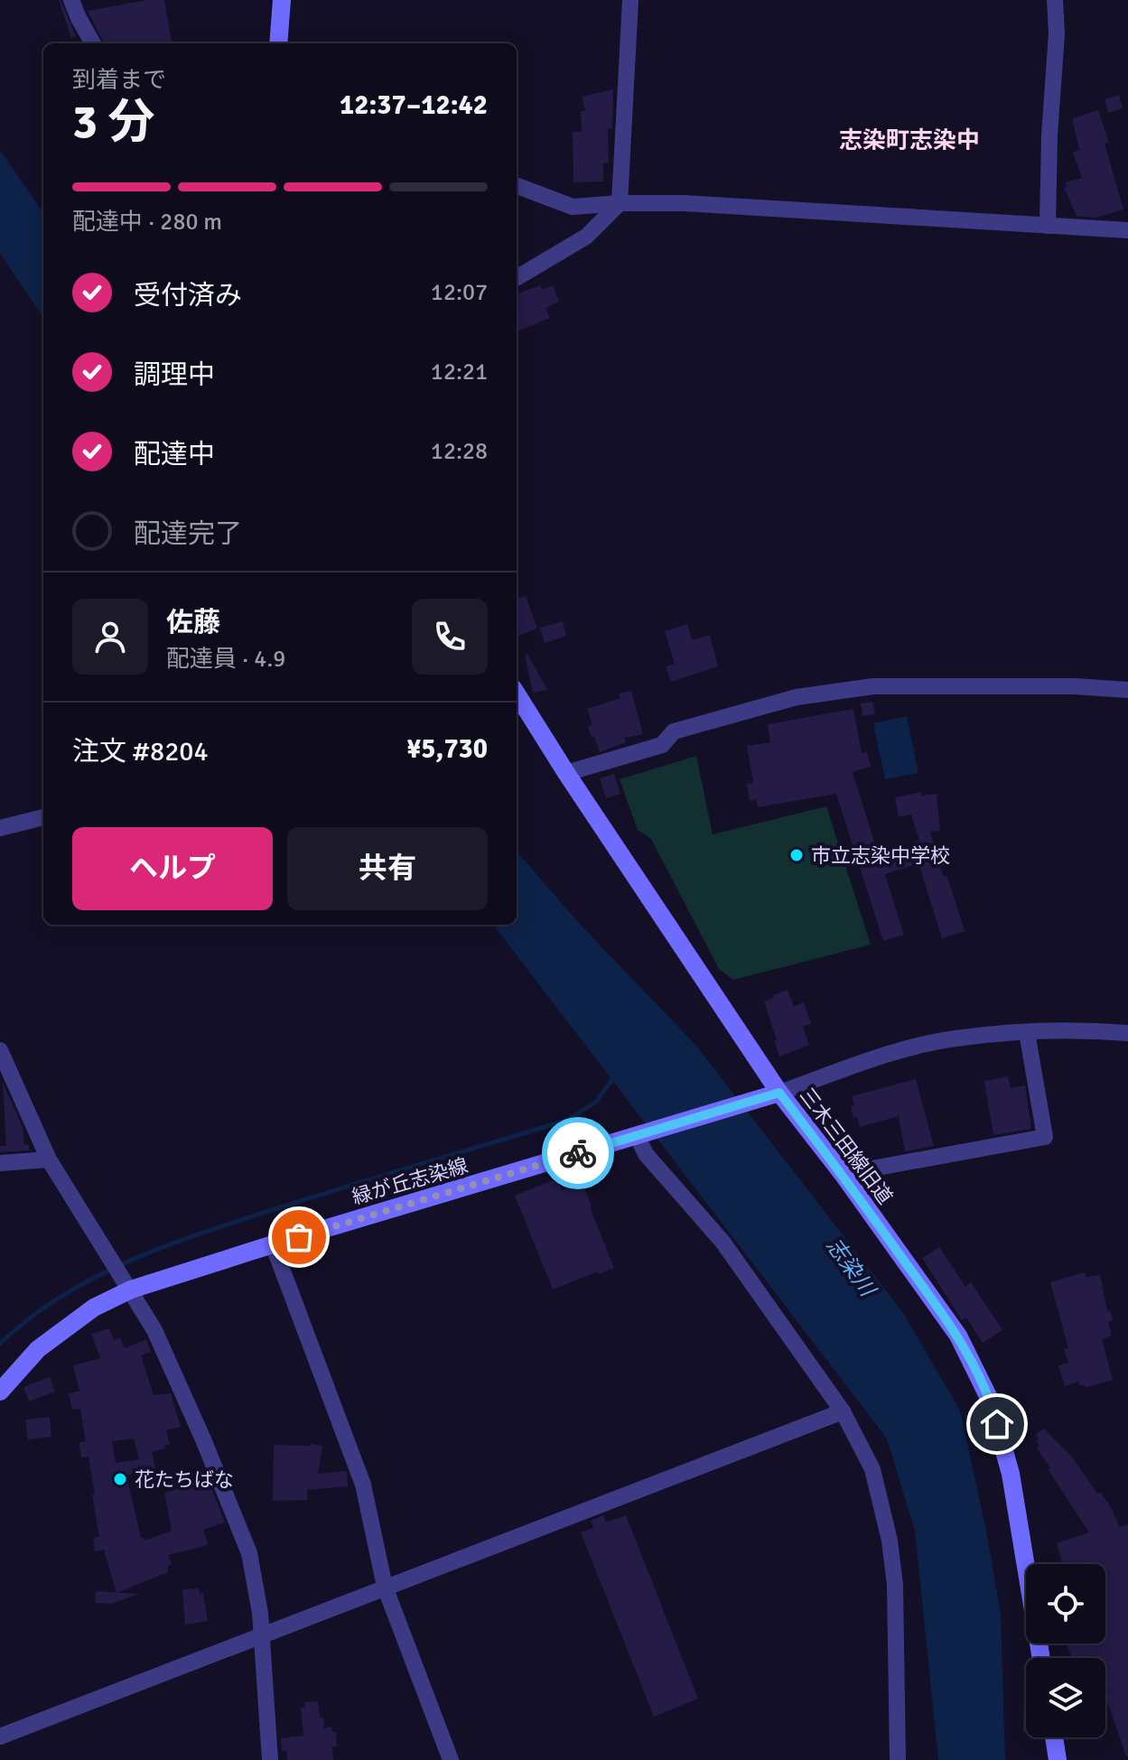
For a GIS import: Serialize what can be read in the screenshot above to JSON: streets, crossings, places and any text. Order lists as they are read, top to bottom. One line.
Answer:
{"streets":{"street":["三木三田線旧道","緑が丘志染線"]},"crossings":[["三木三田線旧道","緑が丘志染線"]],"districts":["志染町志染中"],"water":["志染川"],"places":["市立志染中学校","花たちばな"],"page":{"heading":["3 分","到着まで","12:37–12:42"],"panel":["佐藤","配達員 · 4.9","注文 #8204","¥5,730"],"bar":"配達中 · 280 m","list":[["受付済み","12:07"],["調理中","12:21"],["配達中","12:28"],"配達完了"],"buttons":["ヘルプ","共有"]}}
